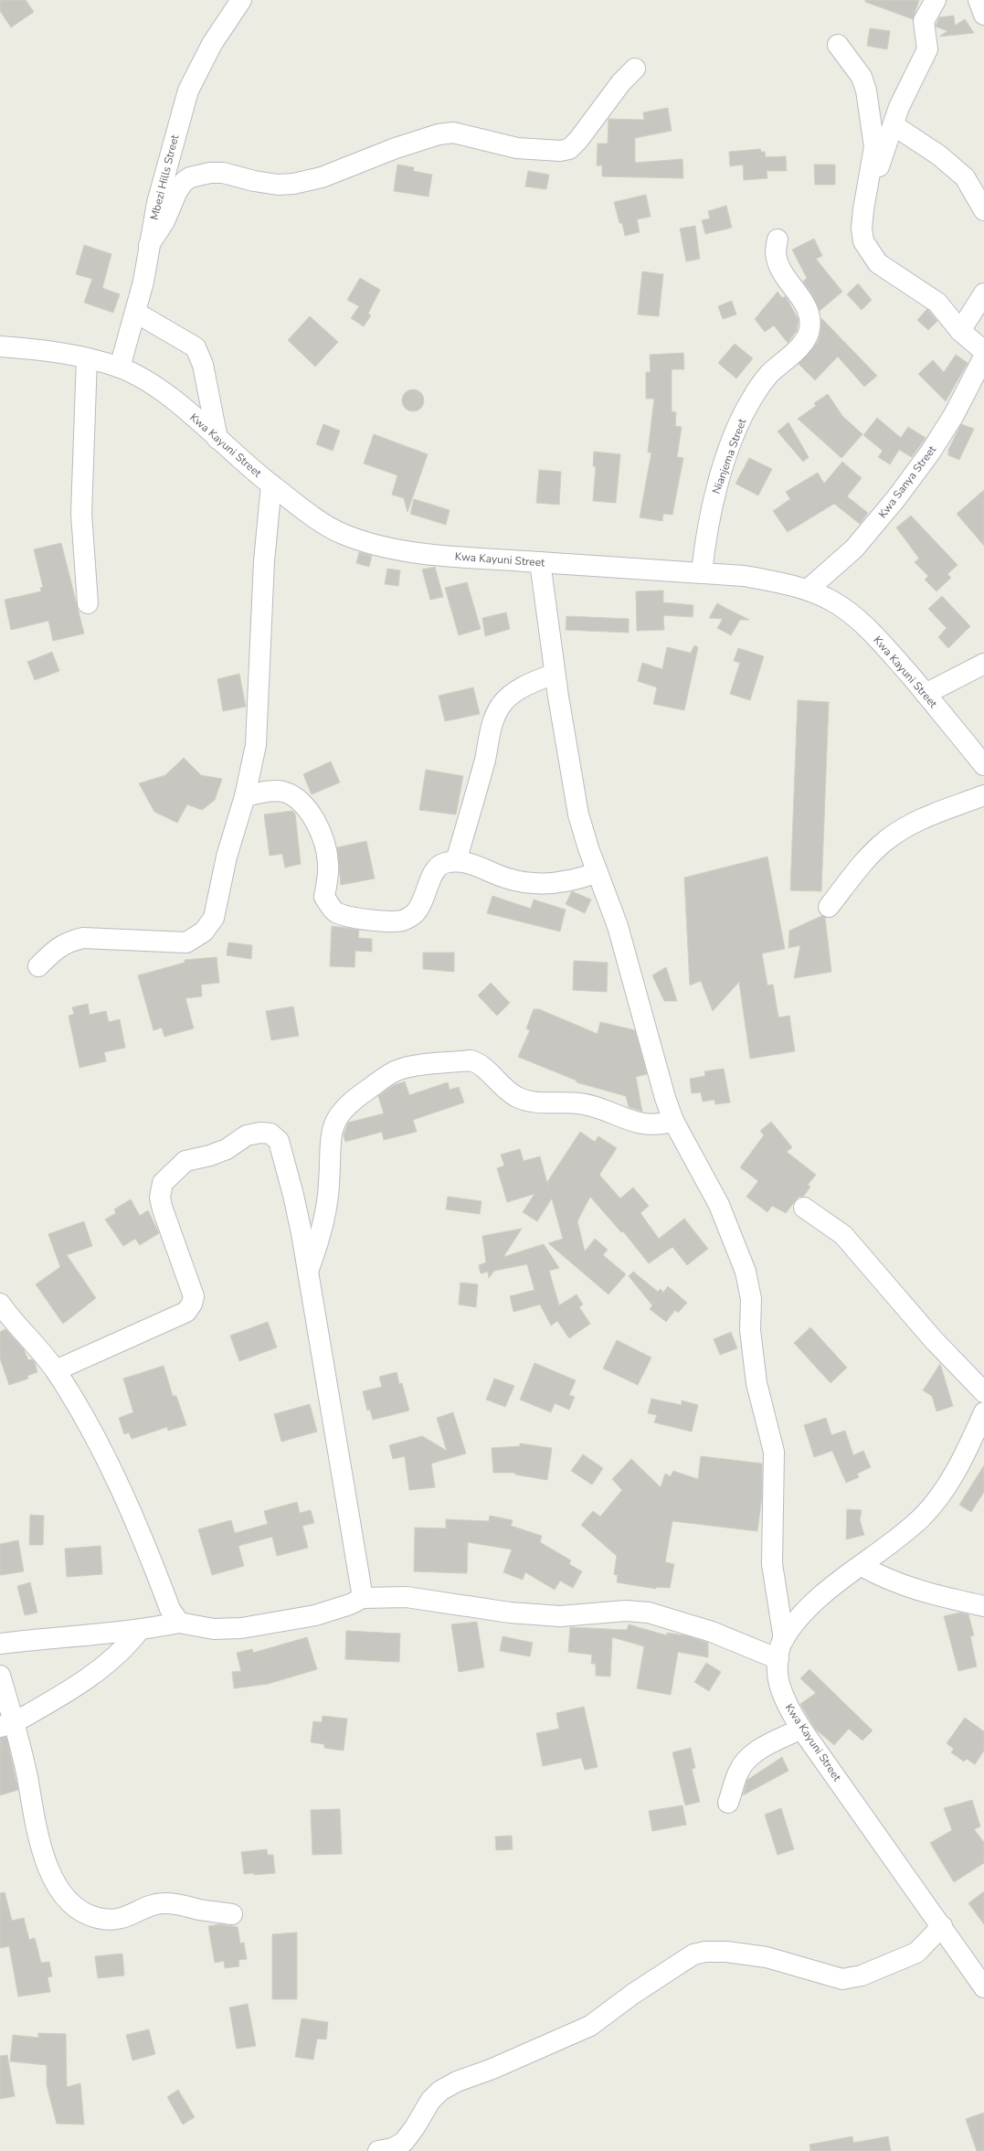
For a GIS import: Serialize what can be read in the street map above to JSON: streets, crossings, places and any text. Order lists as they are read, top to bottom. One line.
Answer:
{"streets":{"street":["Mbezi Hills Street","Kwa Kayuni Street","Nianjema Street","Kwa Sanya Street"]},"crossings":[["Mbezi Hills Street","Kwa Kayuni Street"],["Kwa Kayuni Street","Nianjema Street"],["Kwa Kayuni Street","Kwa Sanya Street"]]}
